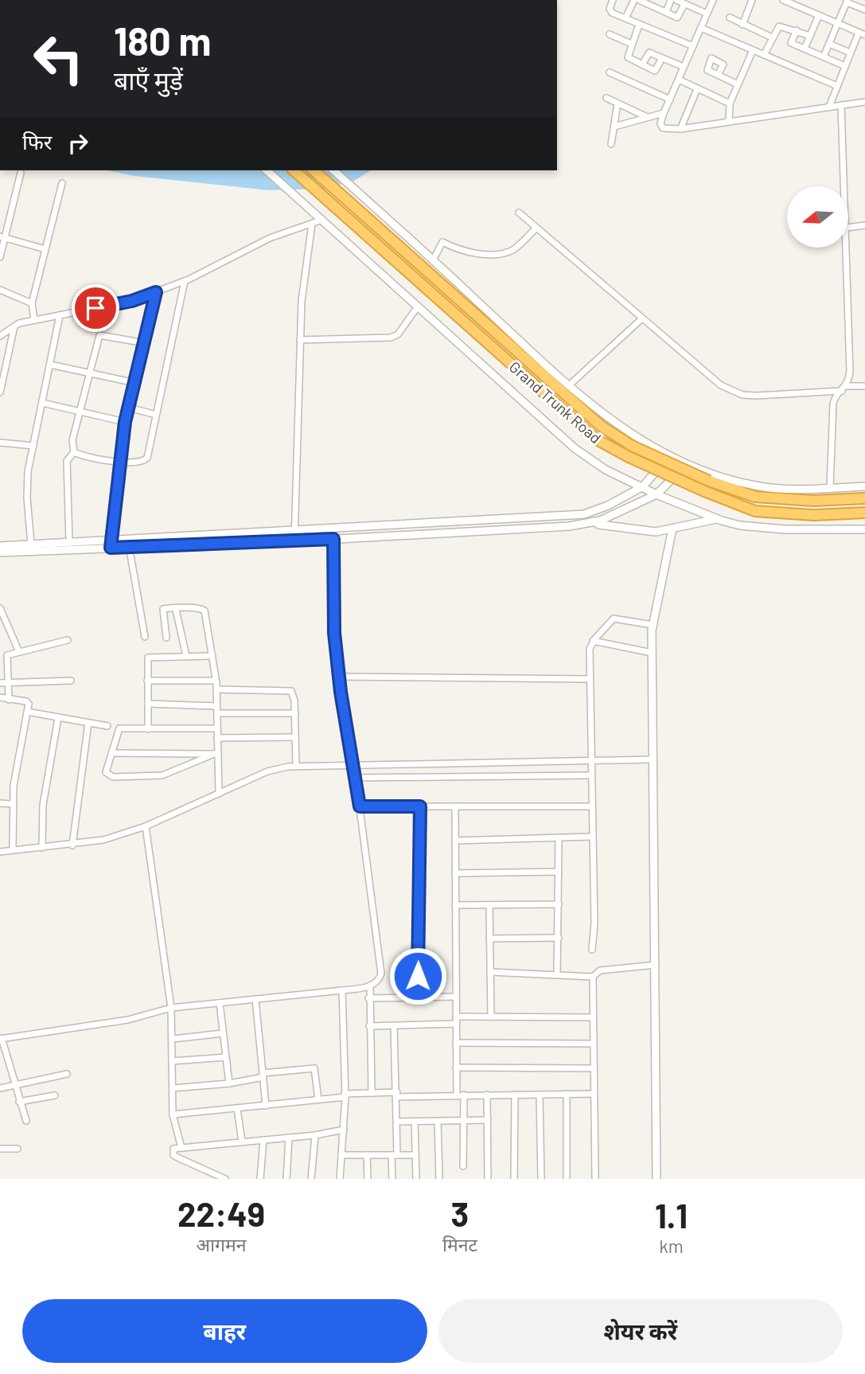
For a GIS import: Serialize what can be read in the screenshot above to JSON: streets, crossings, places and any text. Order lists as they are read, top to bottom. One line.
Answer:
{"streets":{"highway":["Grand Trunk Road"]},"north":"left","page":{"turn":["180 m","बाएँ मुड़ें"],"then":"फिर","eta":["22:49","आगमन","3","मिनट","1.1","km"],"buttons":["बाहर","शेयर करें"]}}
